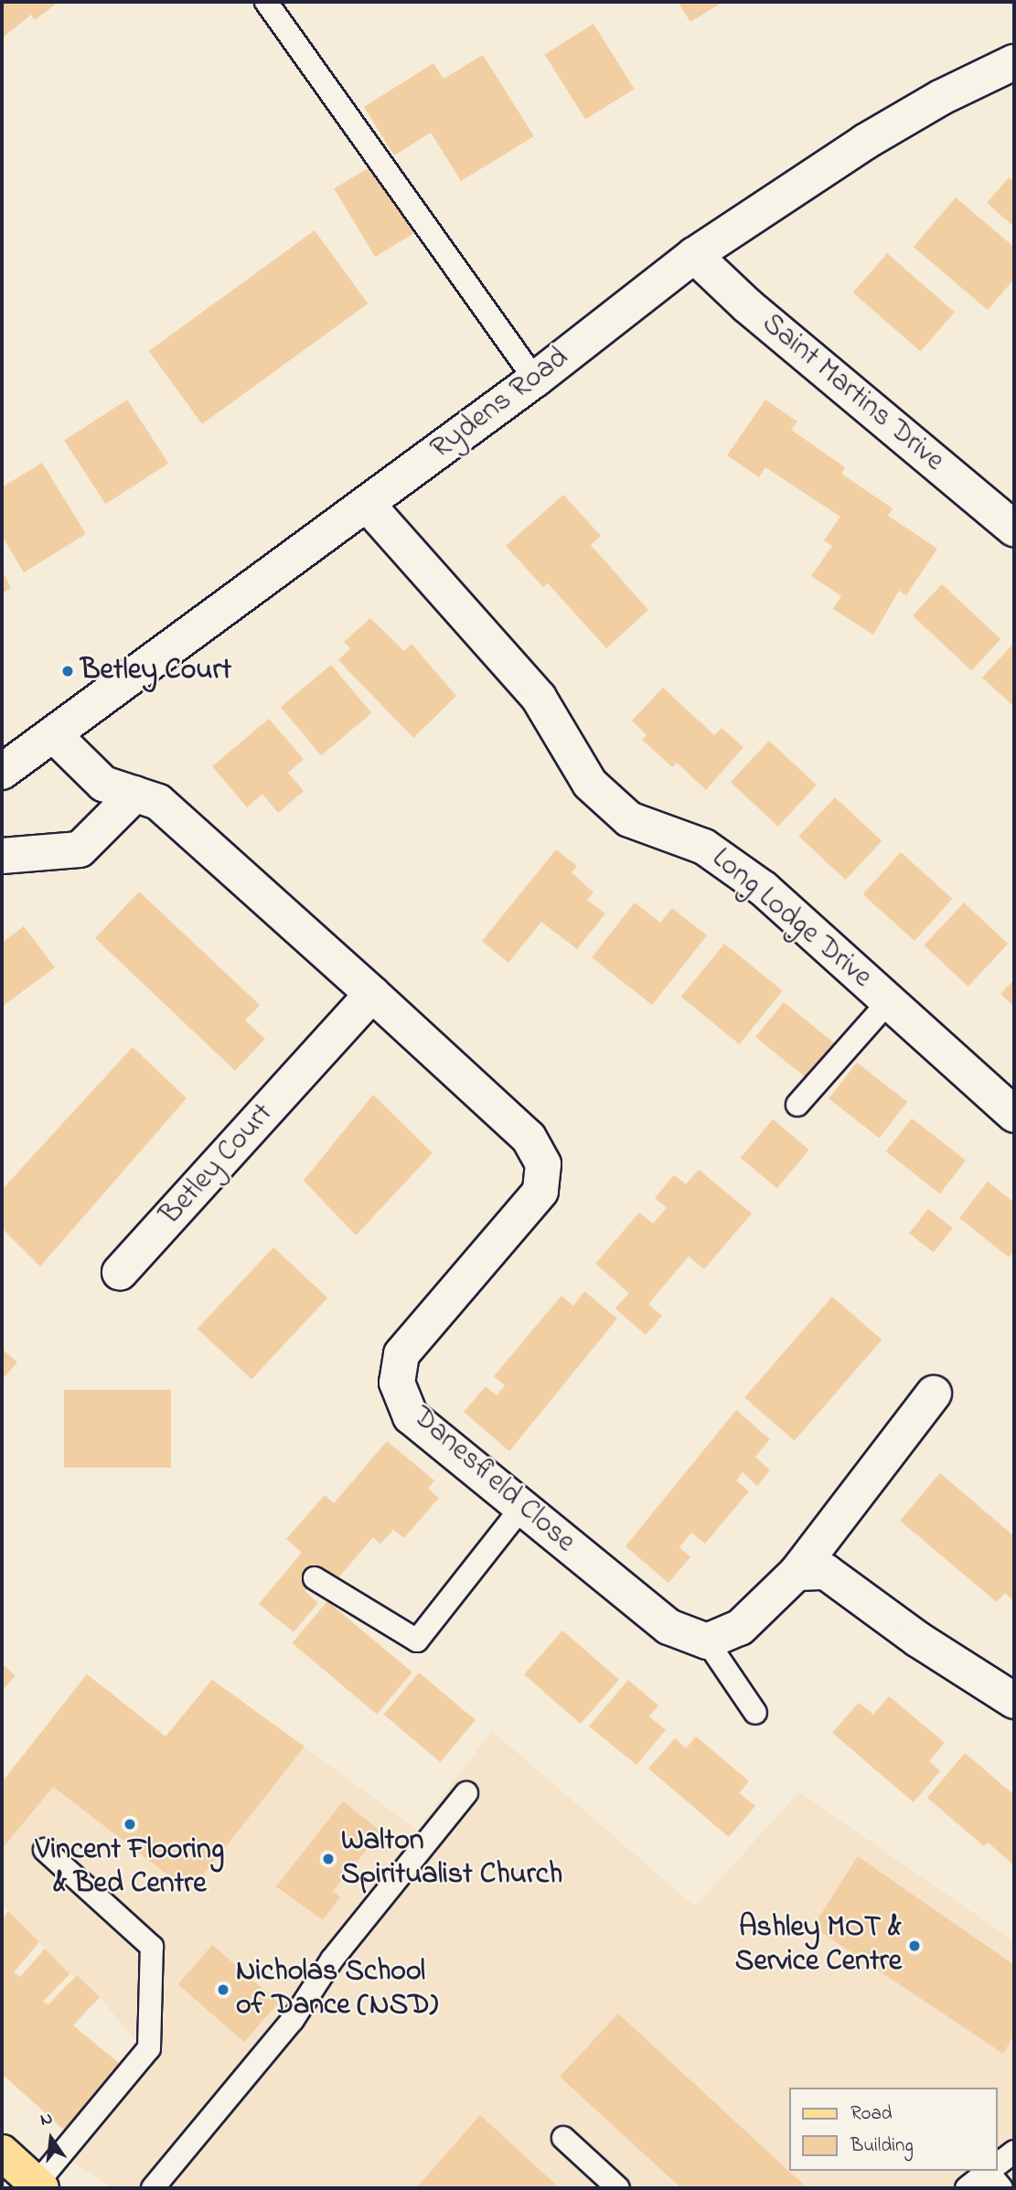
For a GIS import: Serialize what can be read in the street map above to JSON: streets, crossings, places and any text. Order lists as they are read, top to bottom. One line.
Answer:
{"streets":{"street":["Saint Martins Drive","Rydens Road","Long Lodge Drive","Betley Court","Danesfield Close"]},"crossings":[["Saint Martins Drive","Rydens Road"],["Rydens Road","Long Lodge Drive"],["Betley Court","Danesfield Close"]],"places":["Betley Court","Vincent Flooring & Bed Centre","Walton Spiritualist Church","Ashley MOT & Service Centre","Nicholas School of Dance (NSD)"],"legend":["Road","Building"],"north":"top"}
